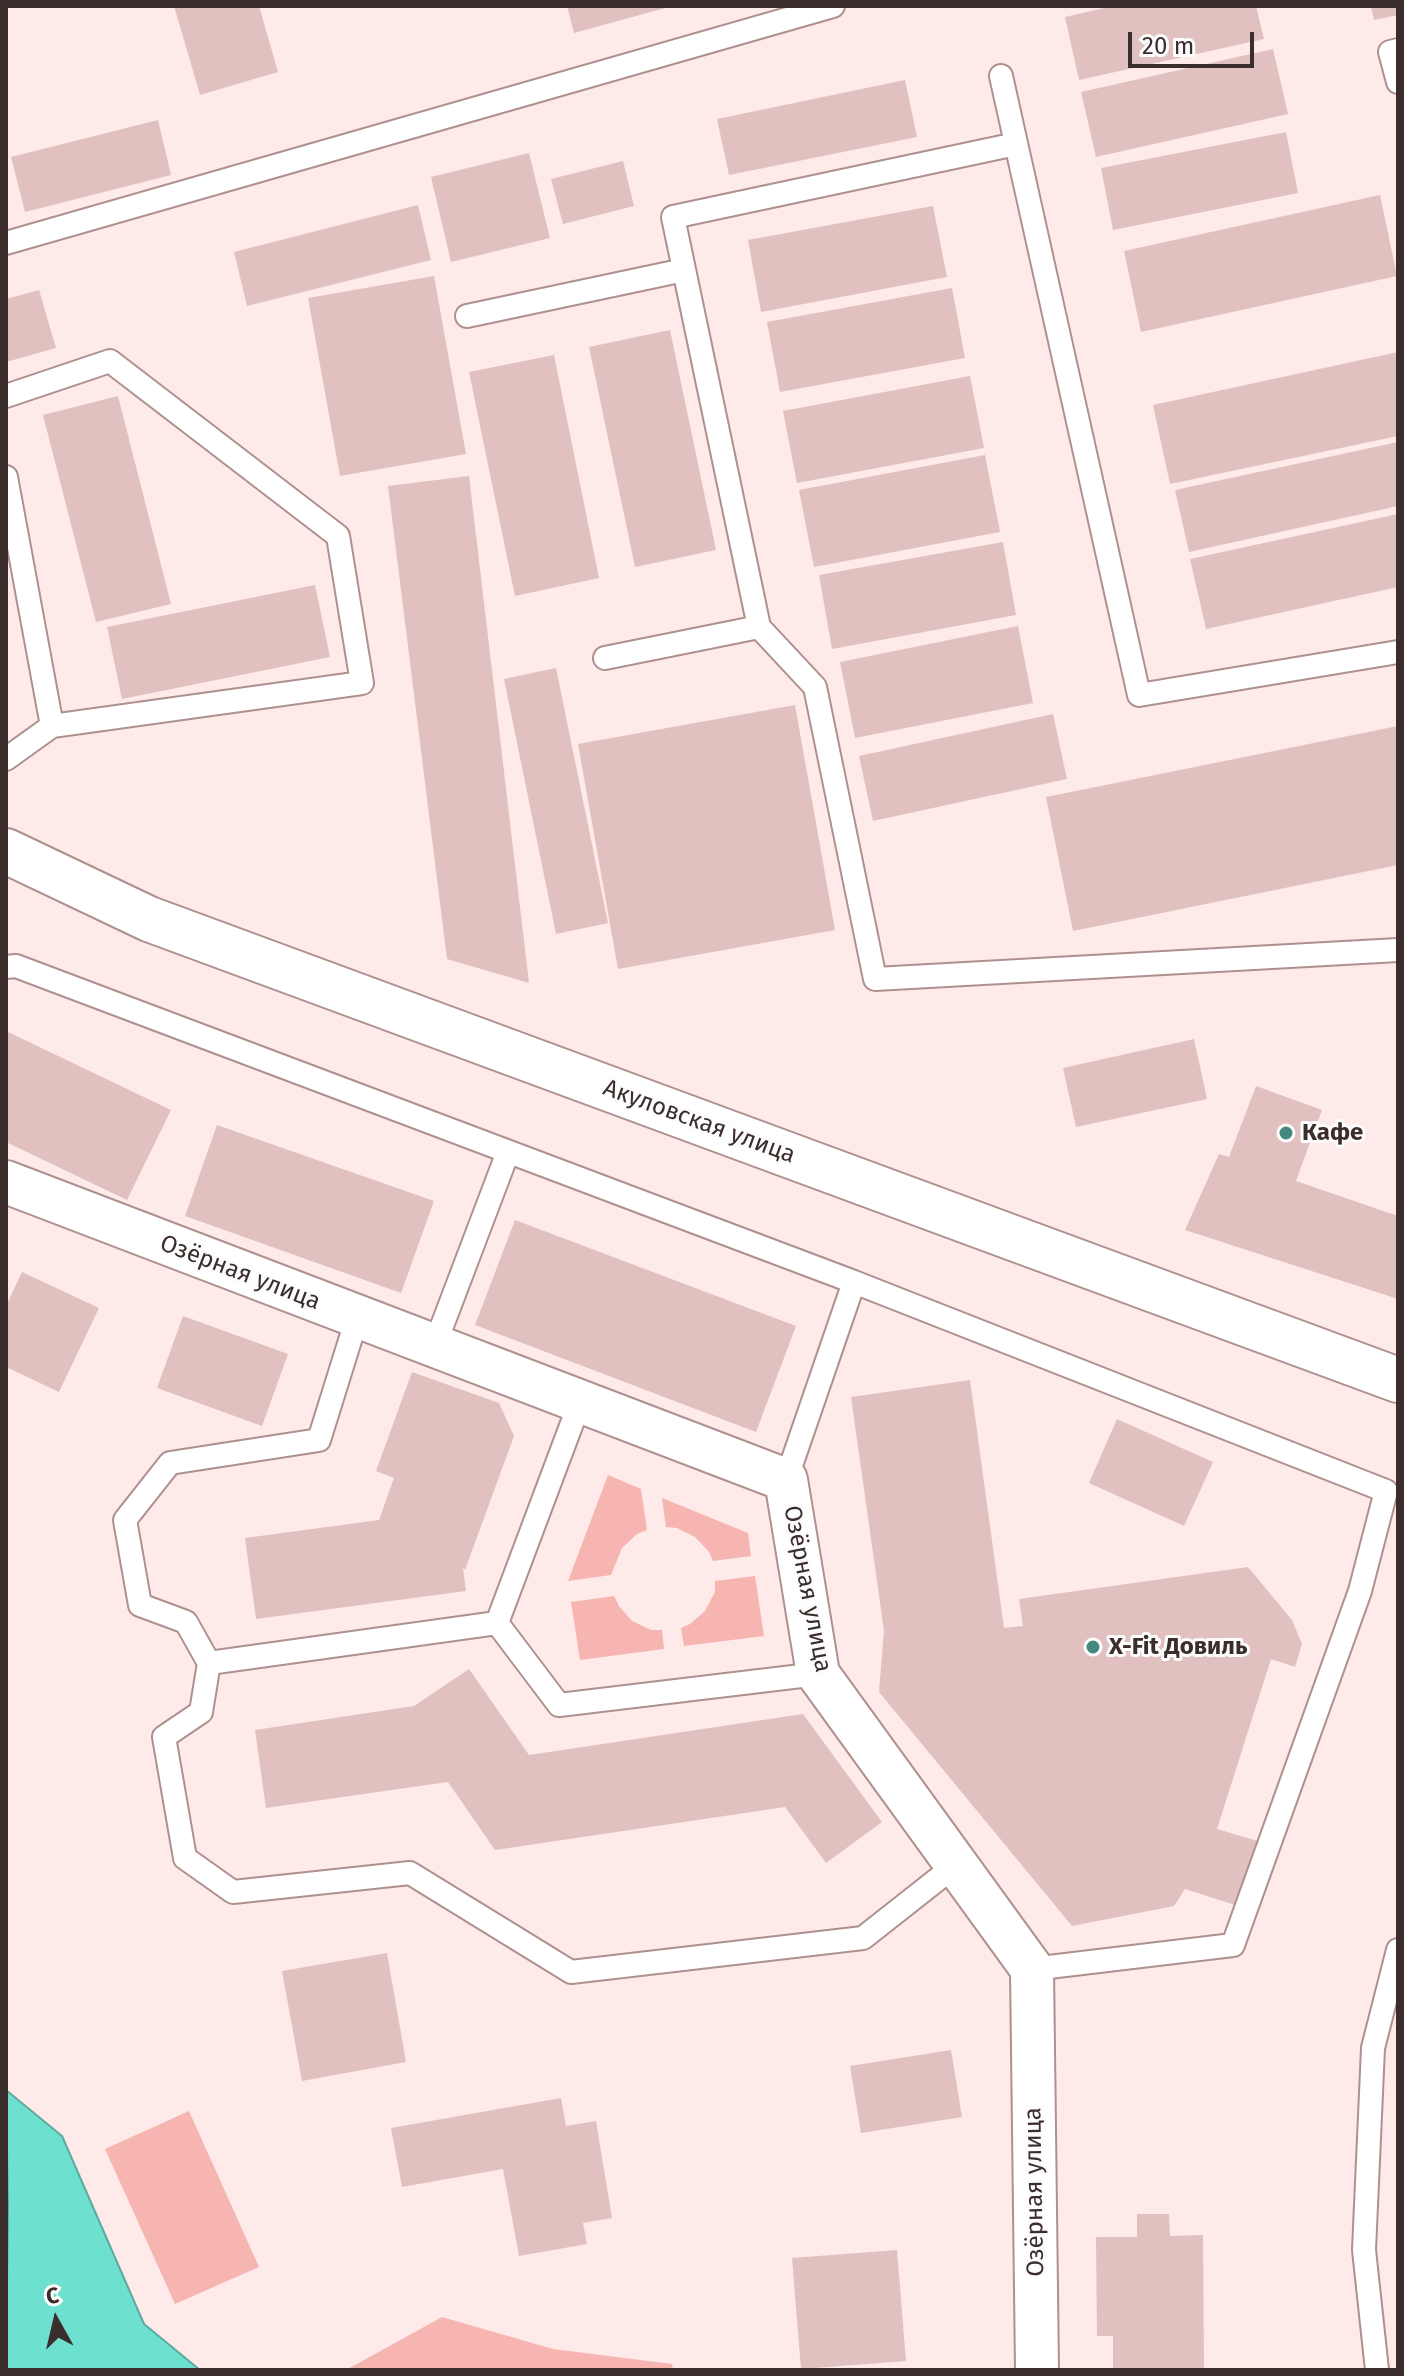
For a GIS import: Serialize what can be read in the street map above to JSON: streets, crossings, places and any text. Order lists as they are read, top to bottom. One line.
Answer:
{"streets":{"street":["Акуловская улица","Озёрная улица"]},"places":["Кафе","X-Fit Довиль"],"scale_bar":"20 m","north":"top"}
